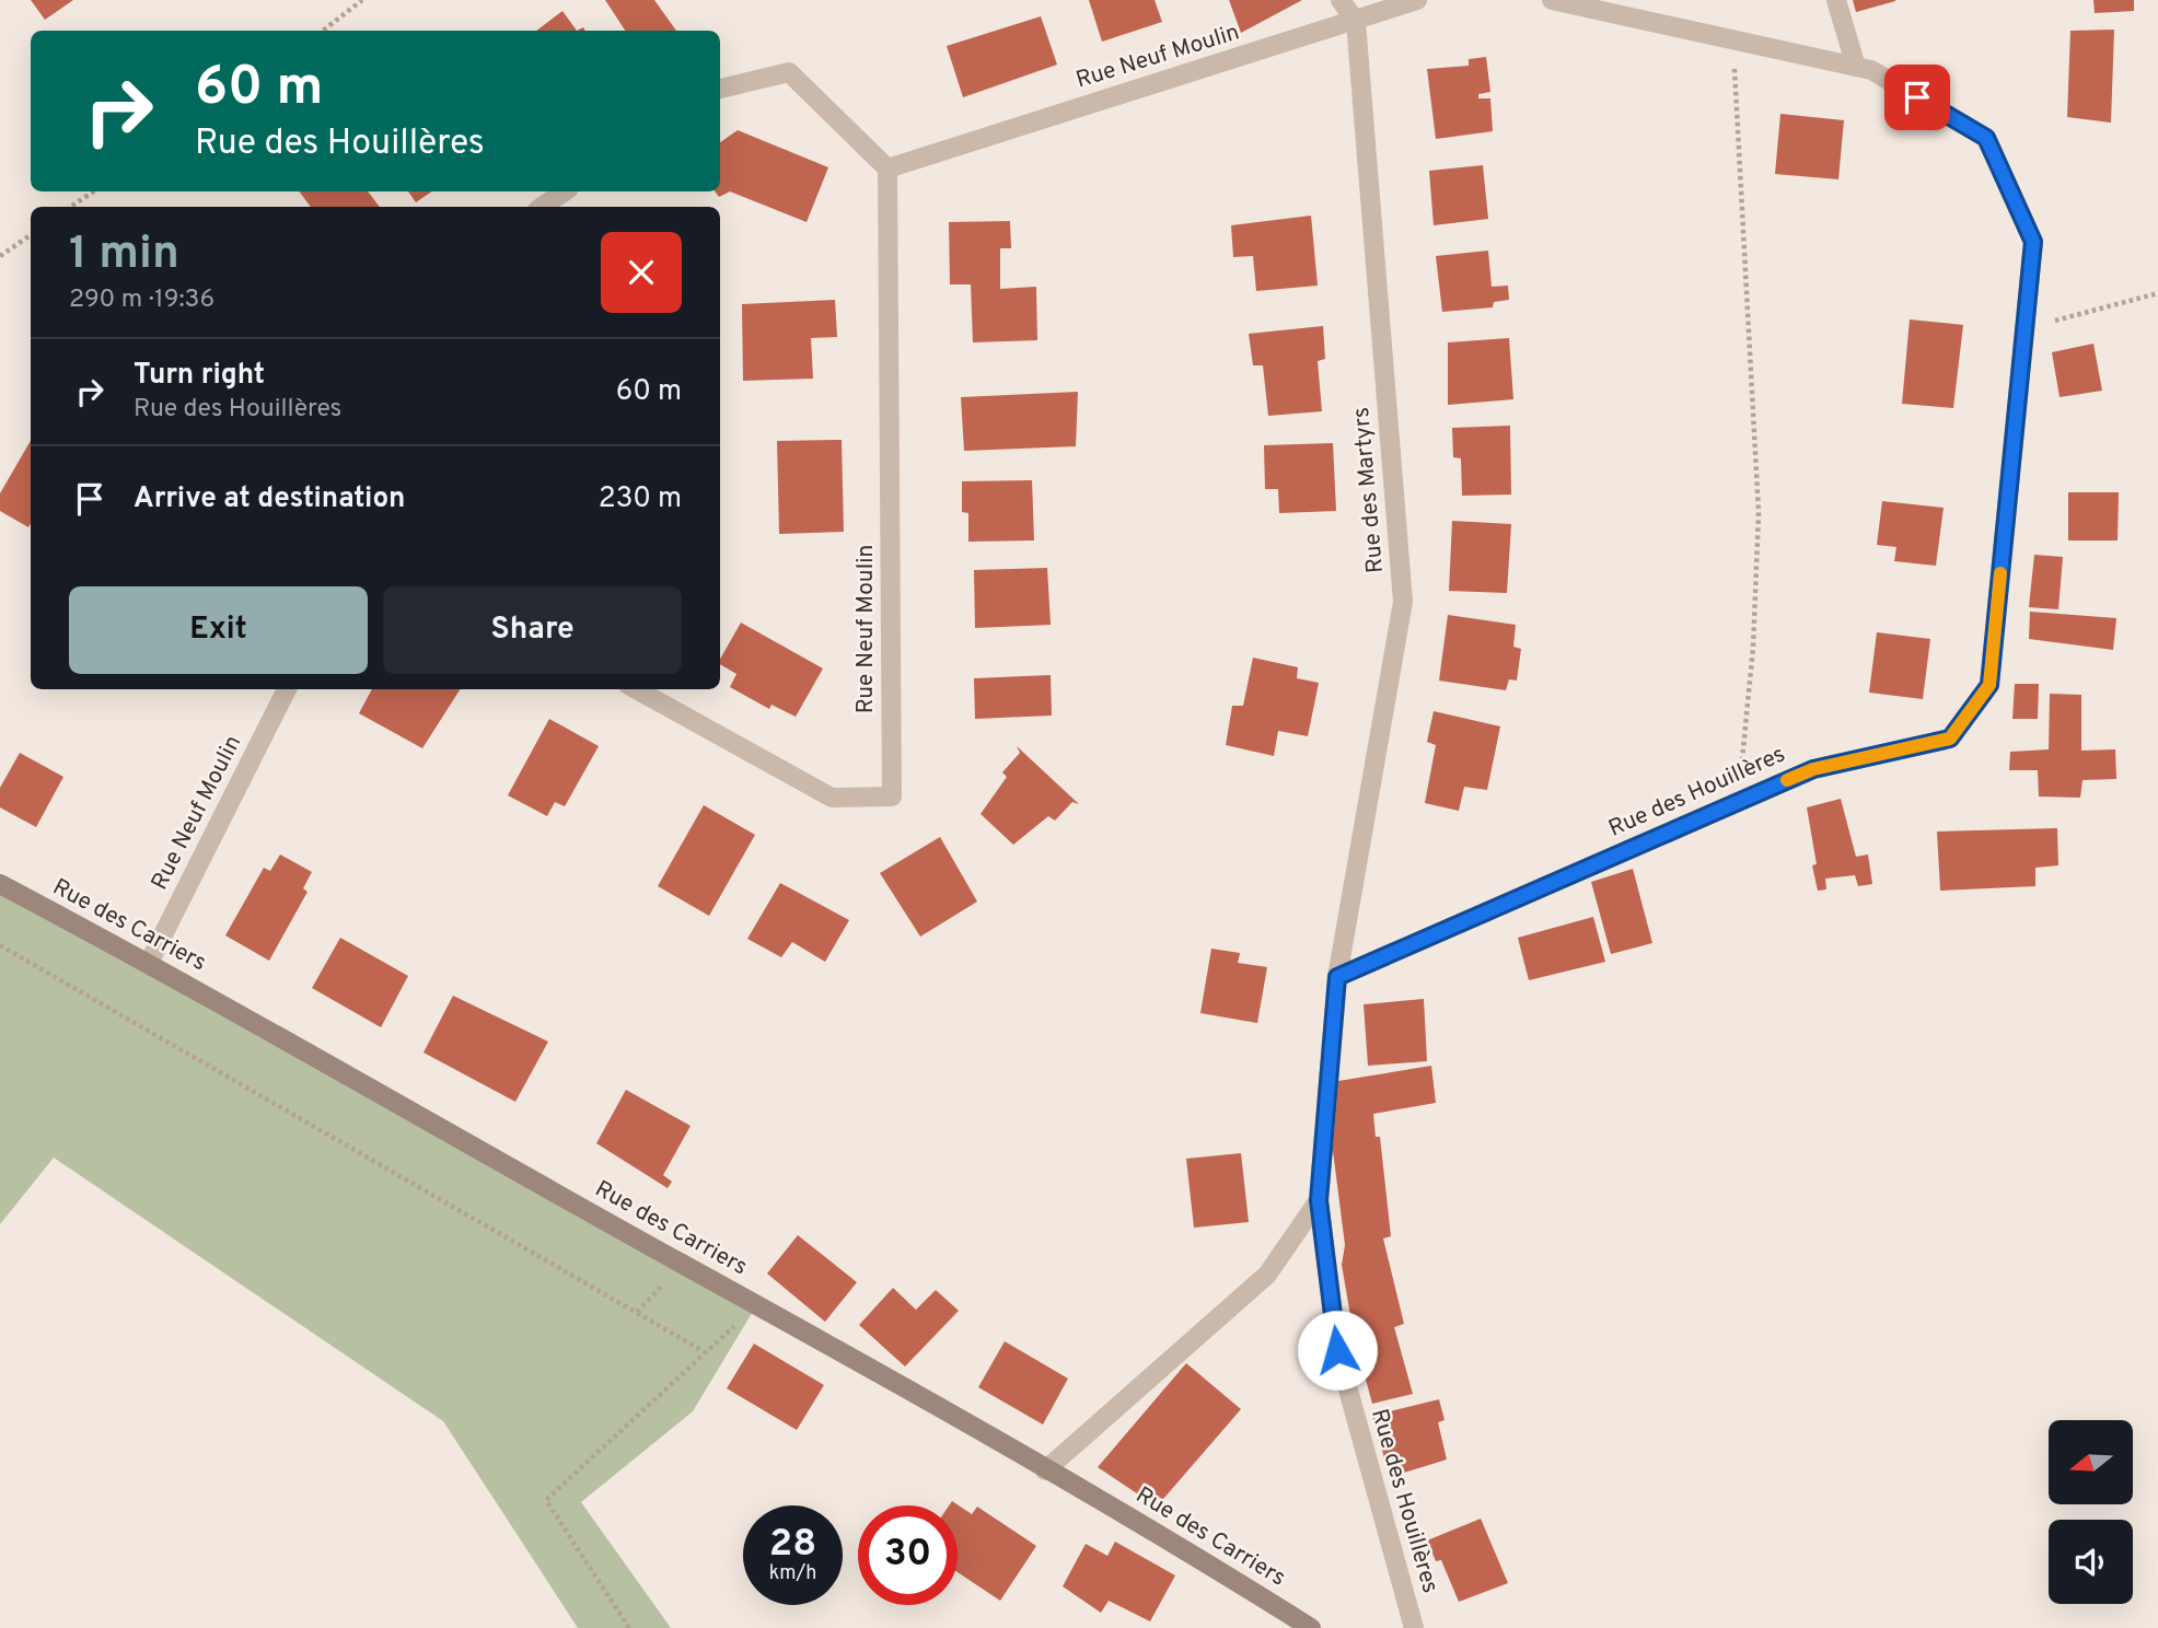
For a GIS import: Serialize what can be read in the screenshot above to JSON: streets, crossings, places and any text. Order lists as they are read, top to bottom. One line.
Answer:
{"streets":{"street":["Rue Neuf Moulin","Rue des Martyrs","Rue des Houillères","Rue des Carriers"]},"crossings":[["Rue Neuf Moulin","Rue des Martyrs"],["Rue Neuf Moulin","Rue des Carriers"],["Rue des Martyrs","Rue des Houillères"]],"north":"left","page":{"turn":["60 m","Rue des Houillères"],"heading":["1 min","290 m · 19:36"],"list":[{"name":"Turn right","note":"Rue des Houillères","value":"60 m"},{"name":"Arrive at destination","value":"230 m"}],"buttons":["Exit","Share"],"speed":"28 km/h","limit":"30"}}
